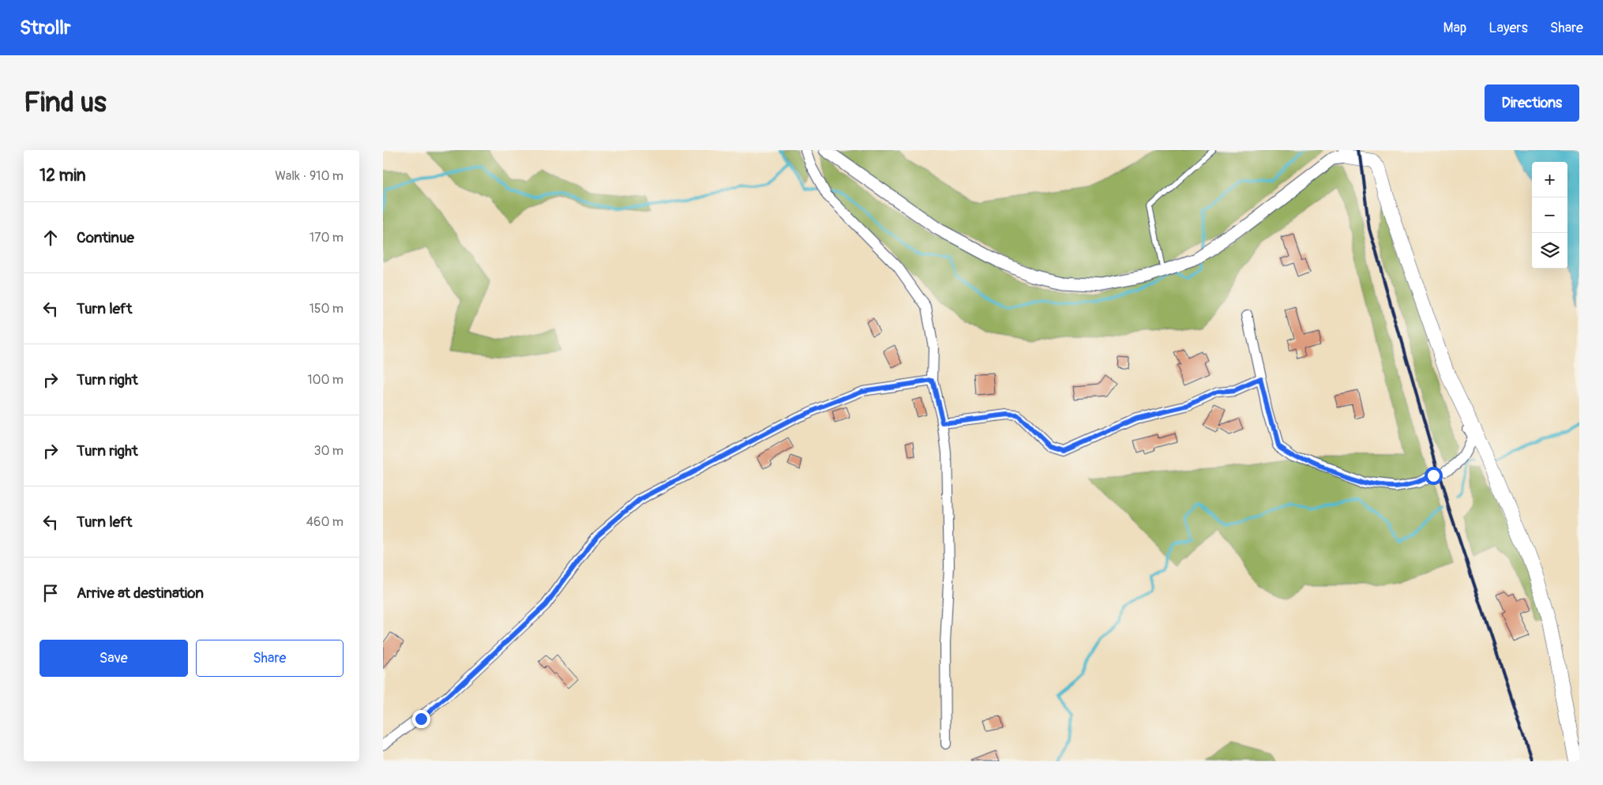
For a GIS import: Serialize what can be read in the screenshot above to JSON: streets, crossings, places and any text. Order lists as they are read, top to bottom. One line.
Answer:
{"page":{"header":"Strollr","nav":["Map","Layers","Share"],"buttons":["Directions",["Save","Share"]],"title":"Find us","heading":["12 min","Walk · 910 m"],"map_buttons":["+","−"],"list":[["Continue","170 m"],["Turn left","150 m"],["Turn right","100 m"],["Turn right","30 m"],["Turn left","460 m"],"Arrive at destination"]}}
